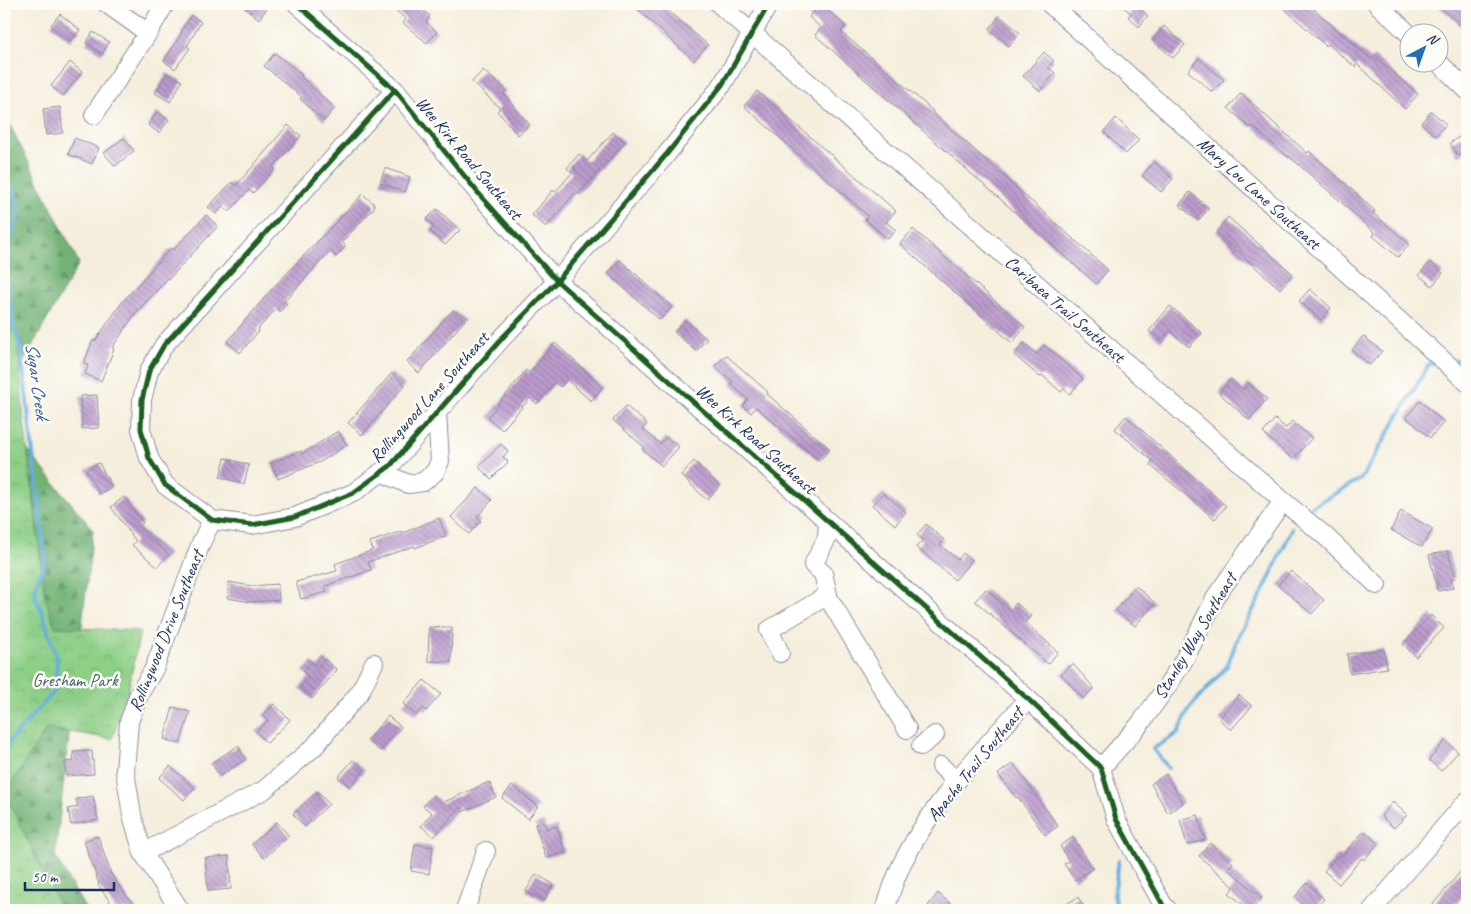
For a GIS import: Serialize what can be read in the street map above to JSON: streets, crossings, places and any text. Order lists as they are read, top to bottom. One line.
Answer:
{"streets":{"street":["Wee Kirk Road Southeast","Mary Lou Lane Southeast","Caribaea Trail Southeast","Rollingwood Lane Southeast","Rollingwood Drive Southeast","Stanley Way Southeast","Apache Trail Southeast"]},"crossings":[["Wee Kirk Road Southeast","Rollingwood Lane Southeast"],["Wee Kirk Road Southeast","Stanley Way Southeast"],["Wee Kirk Road Southeast","Apache Trail Southeast"],["Caribaea Trail Southeast","Rollingwood Lane Southeast"],["Caribaea Trail Southeast","Stanley Way Southeast"],["Rollingwood Lane Southeast","Rollingwood Drive Southeast"]],"water":["Sugar Creek"],"parks":["Gresham Park"],"scale_bar":"50 m","north":"top right"}
